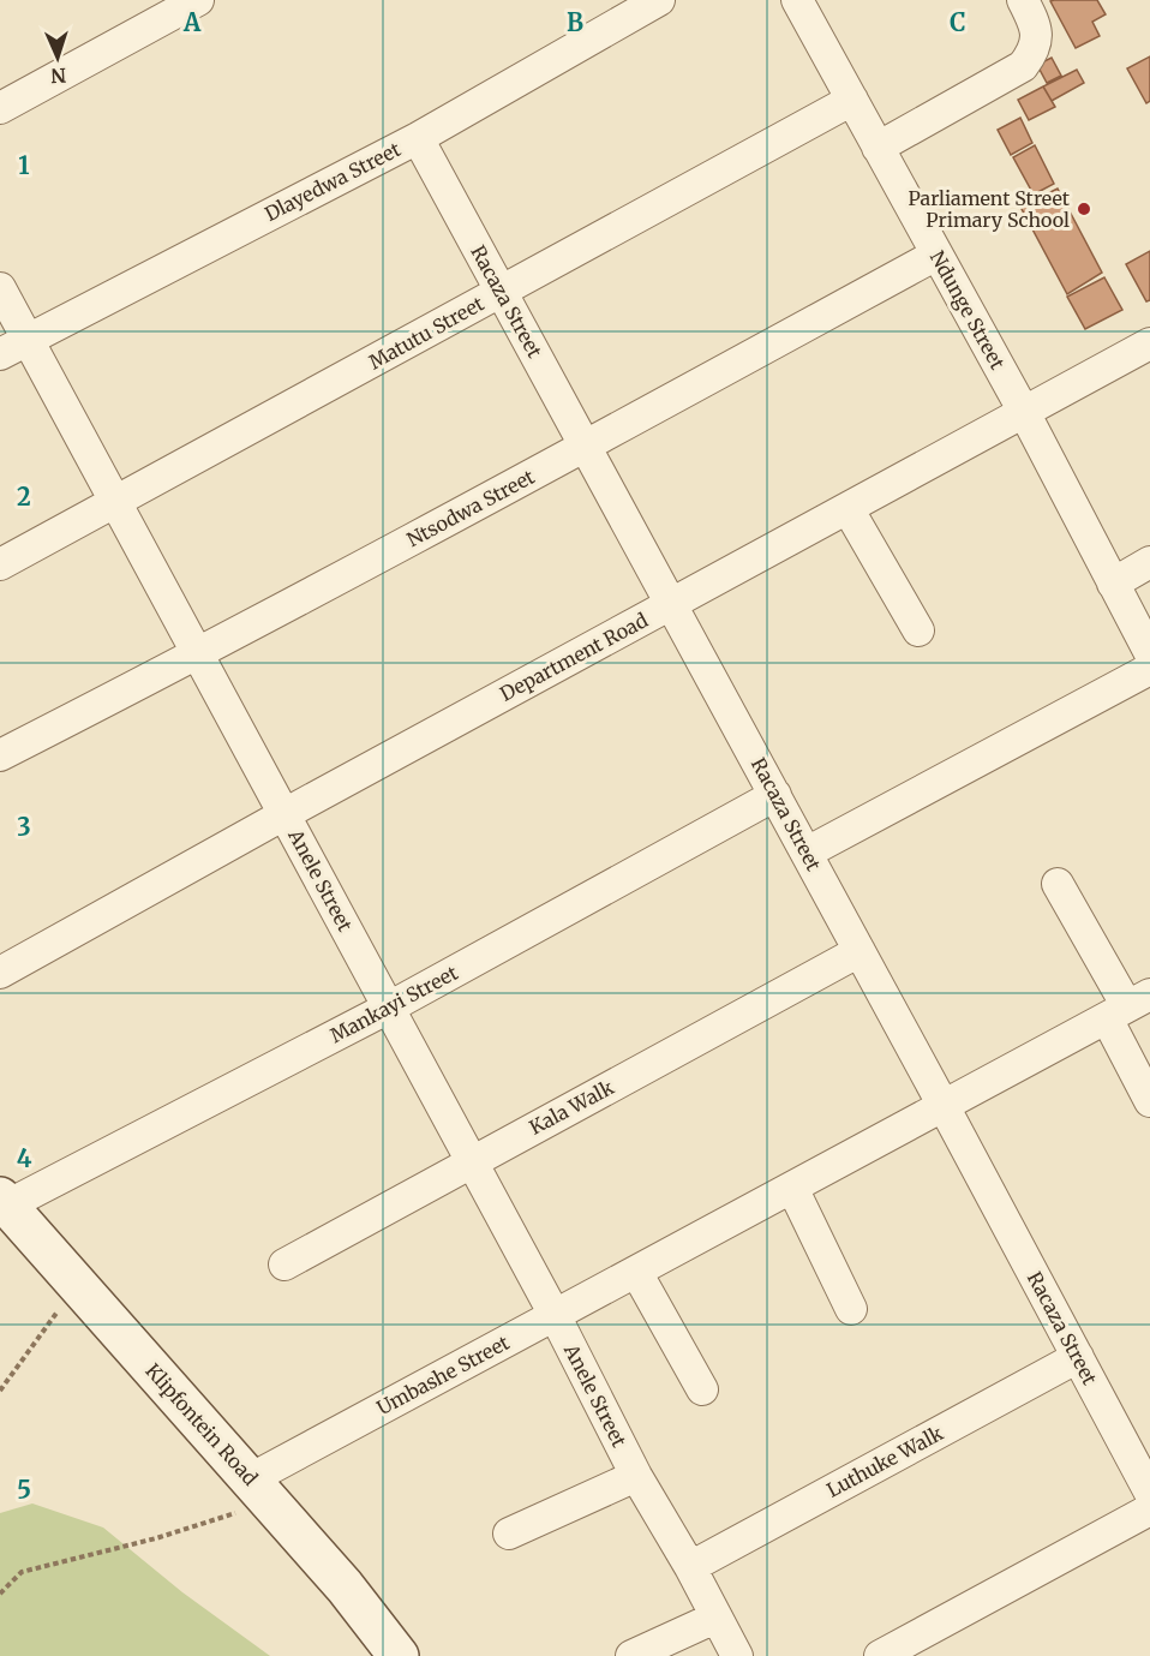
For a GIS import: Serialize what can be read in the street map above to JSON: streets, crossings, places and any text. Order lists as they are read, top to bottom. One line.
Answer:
{"streets":{"street":["Dlayedwa Street","Racaza Street","Ndunge Street","Matutu Street","Ntsodwa Street","Department Road","Anele Street","Mankayi Street","Kala Walk","Umbashe Street","Klipfontein Road","Luthuke Walk"]},"crossings":[["Dlayedwa Street","Racaza Street"],["Dlayedwa Street","Anele Street"],["Racaza Street","Matutu Street"],["Racaza Street","Ntsodwa Street"],["Racaza Street","Department Road"],["Racaza Street","Mankayi Street"],["Racaza Street","Kala Walk"],["Racaza Street","Umbashe Street"],["Racaza Street","Luthuke Walk"],["Ndunge Street","Matutu Street"],["Ndunge Street","Ntsodwa Street"],["Ndunge Street","Department Road"],["Matutu Street","Anele Street"],["Ntsodwa Street","Anele Street"],["Department Road","Anele Street"],["Anele Street","Mankayi Street"],["Anele Street","Kala Walk"],["Anele Street","Umbashe Street"],["Anele Street","Luthuke Walk"],["Mankayi Street","Klipfontein Road"],["Umbashe Street","Klipfontein Road"]],"places":["Parliament Street Primary School"],"north":"bottom","grid":{"columns":["A","B","C"],"rows":["1","2","3","4","5"]}}
